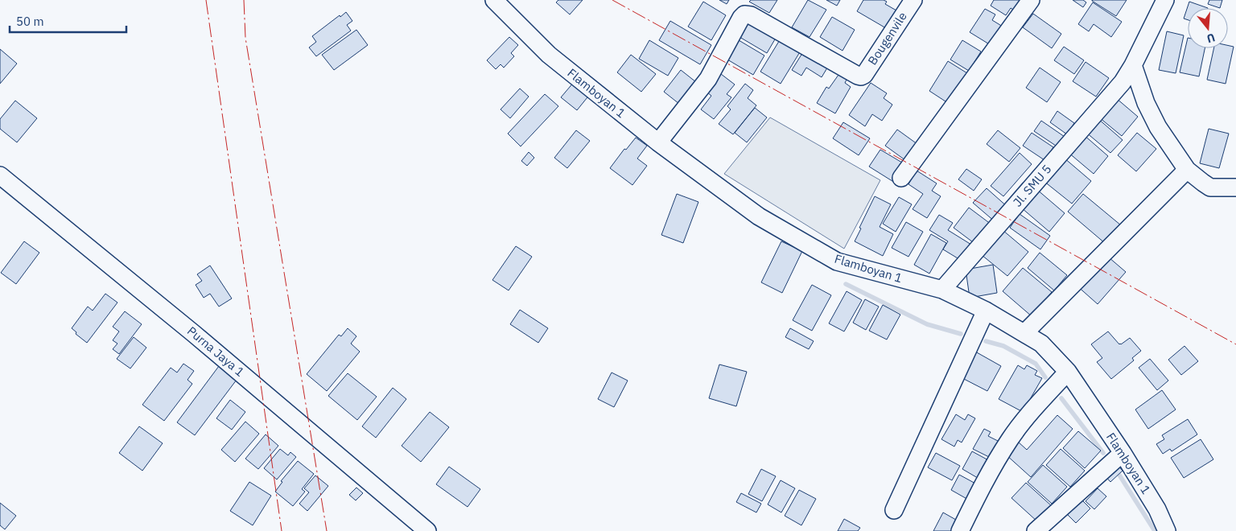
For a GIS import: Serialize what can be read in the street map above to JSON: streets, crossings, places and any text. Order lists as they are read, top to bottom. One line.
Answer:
{"streets":{"street":["Bougenvile","Flamboyan 1","Jl. SMU 5","Purna Jaya 1"]},"crossings":[["Bougenvile","Flamboyan 1"],["Flamboyan 1","Jl. SMU 5"]],"scale_bar":"50 m","north":"bottom"}
